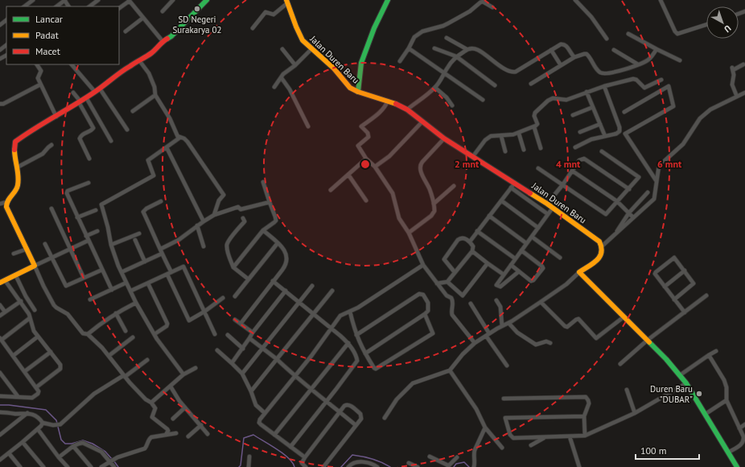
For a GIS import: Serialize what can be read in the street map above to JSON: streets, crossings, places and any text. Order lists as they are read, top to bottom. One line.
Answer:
{"streets":{"street":["Jalan Duren Baru"]},"places":["SD Negeri Surakarya 02","Duren Baru \"DUBAR\""],"legend":["Lancar","Padat","Macet"],"scale_bar":"100 m","north":"bottom right","rings":["2 mnt","4 mnt","6 mnt"]}
